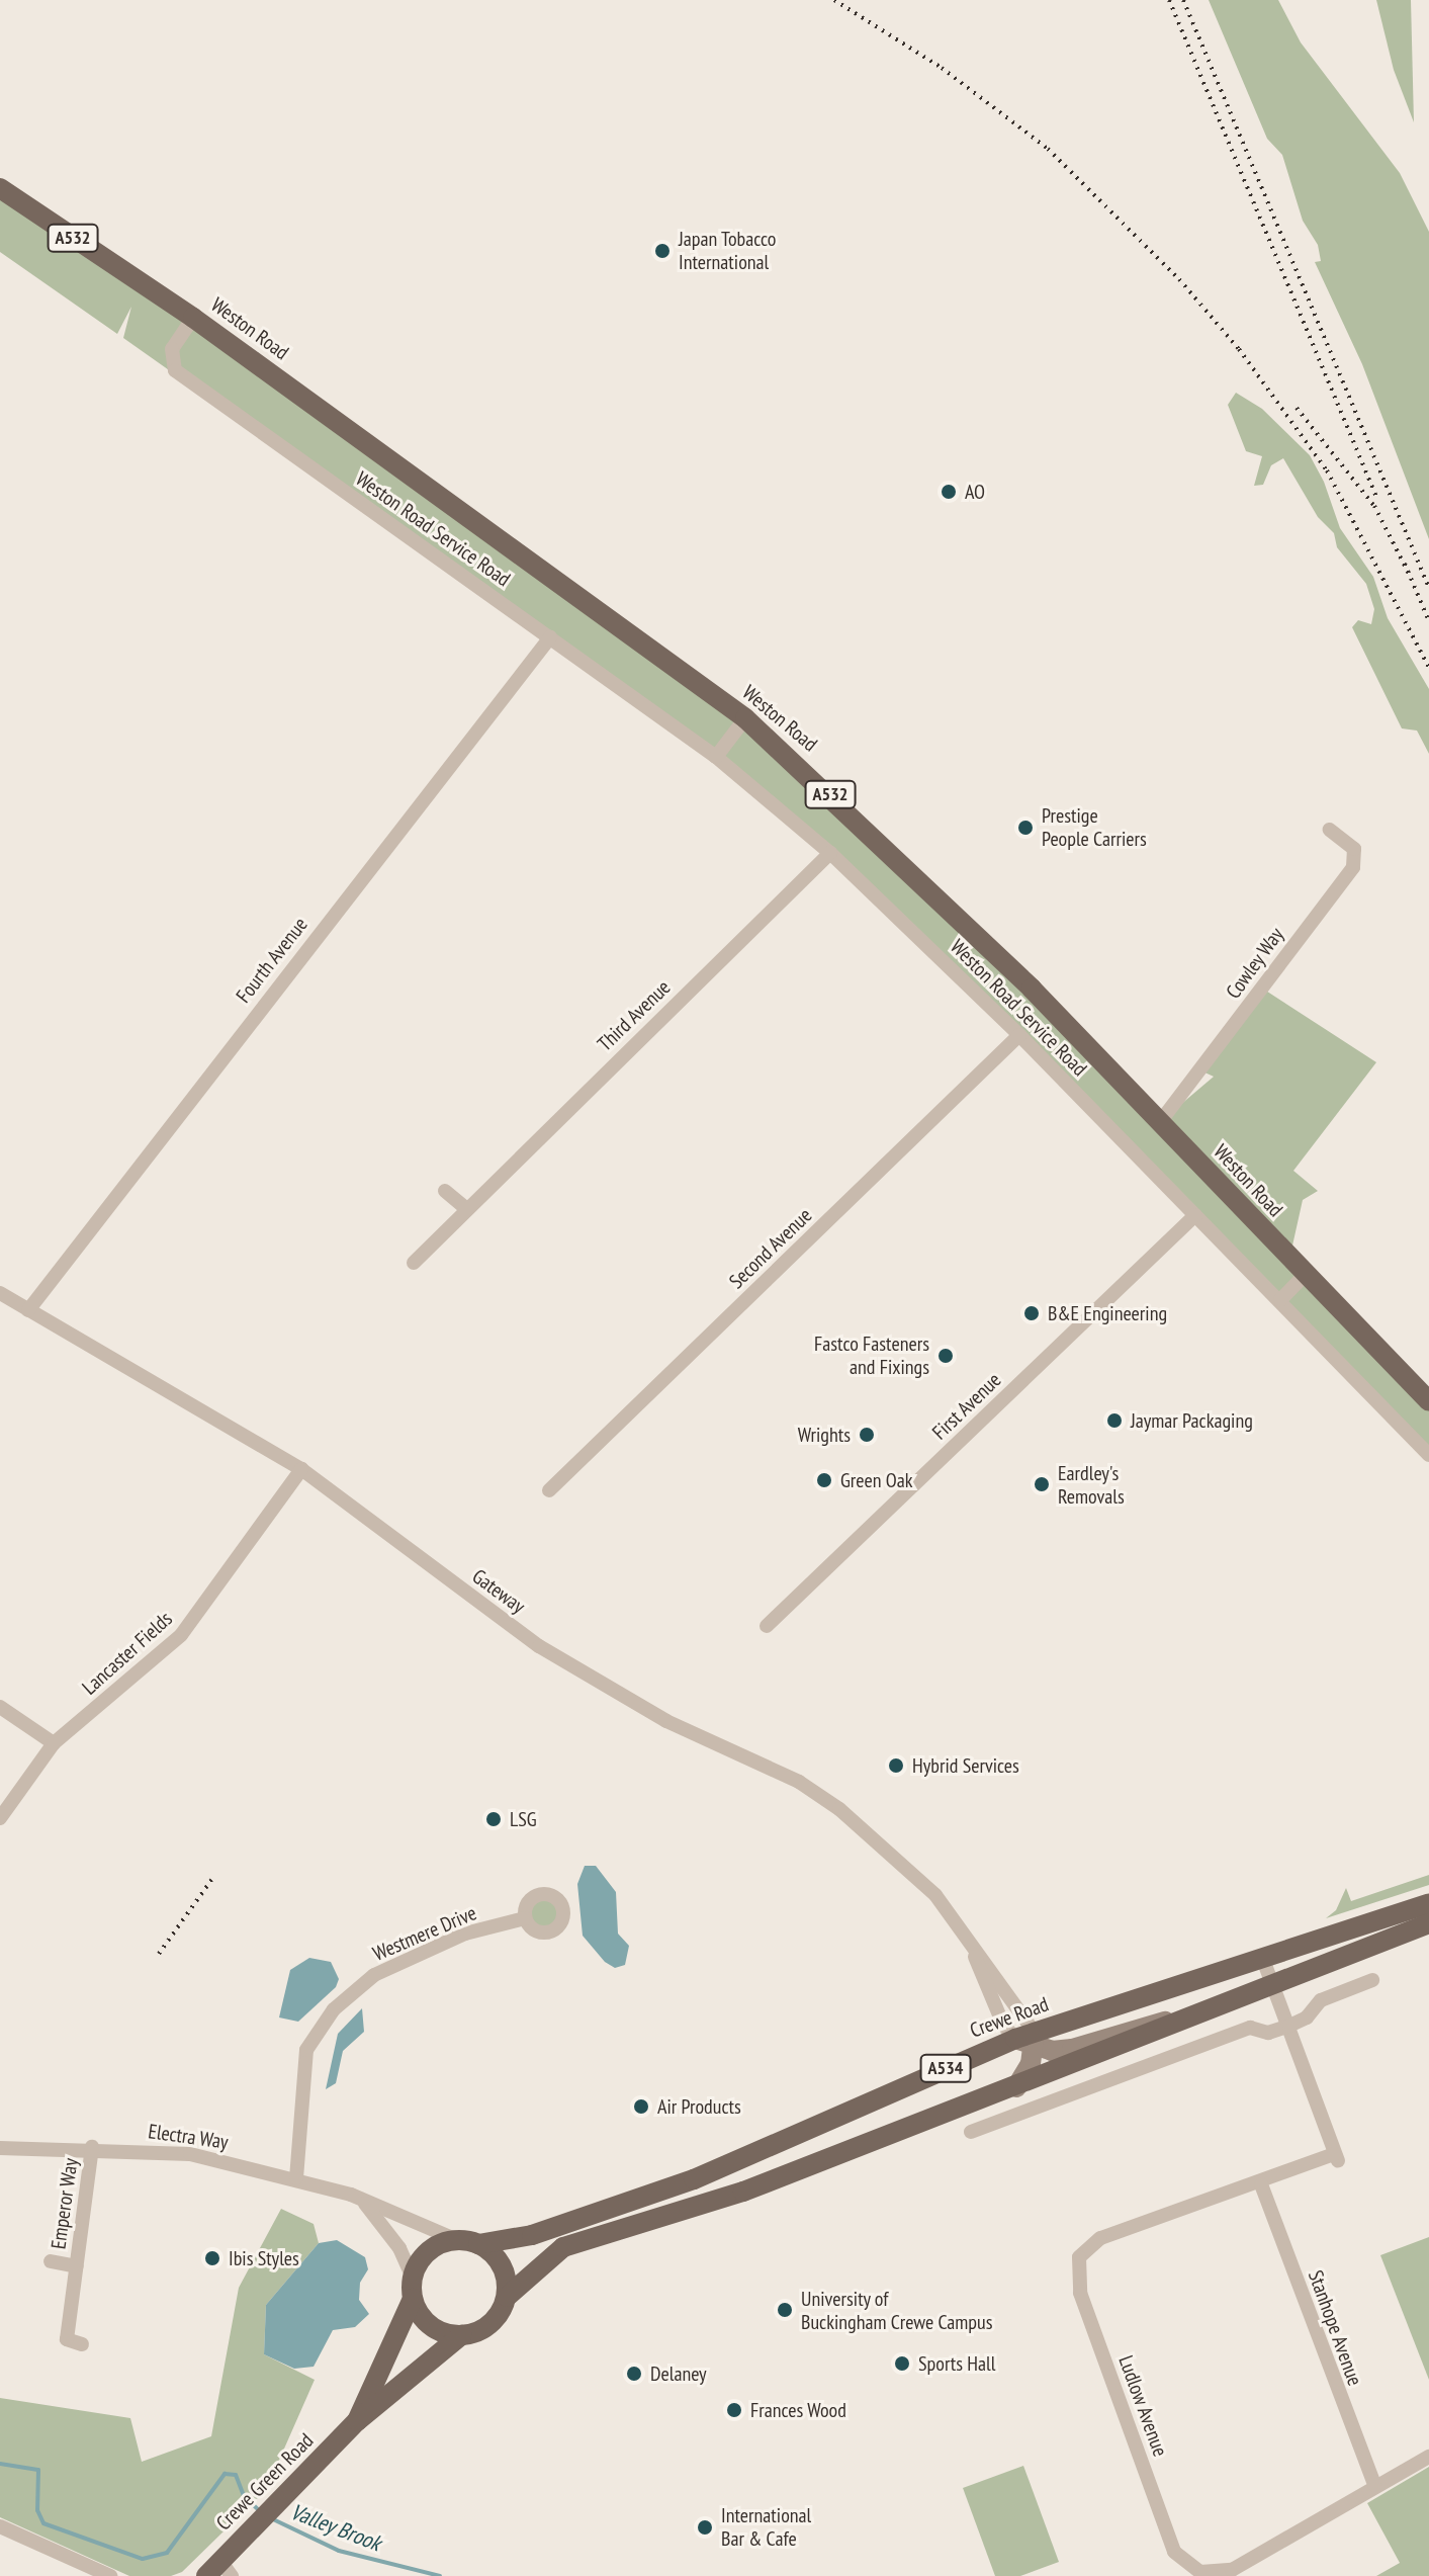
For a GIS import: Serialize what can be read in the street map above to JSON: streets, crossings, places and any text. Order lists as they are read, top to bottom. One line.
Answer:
{"streets":{"main road":["A532","Weston Road","Crewe Road","A534","Crewe Green Road"],"street":["Weston Road Service Road","Fourth Avenue","Cowley Way","Third Avenue","Second Avenue","First Avenue","Gateway","Lancaster Fields","Westmere Drive","Electra Way","Emperor Way","Stanhope Avenue","Ludlow Avenue"]},"crossings":[["Weston Road","Weston Road Service Road"],["Weston Road","Cowley Way"],["Weston Road Service Road","Fourth Avenue"],["Weston Road Service Road","Third Avenue"],["Weston Road Service Road","Second Avenue"],["Weston Road Service Road","First Avenue"],["Fourth Avenue","Gateway"],["Gateway","Lancaster Fields"],["Gateway","Crewe Road"],["Westmere Drive","Electra Way"],["Crewe Road","A534"],["Crewe Road","Electra Way"],["Crewe Road","Ludlow Avenue"],["Crewe Road","Crewe Green Road"],["A534","Electra Way"],["A534","Ludlow Avenue"],["A534","Crewe Green Road"],["Electra Way","Emperor Way"],["Electra Way","Crewe Green Road"],["Stanhope Avenue","Ludlow Avenue"]],"water":["Valley Brook"],"places":["Japan Tobacco International","AO","Prestige People Carriers","B&E Engineering","Fastco Fasteners and Fixings","Jaymar Packaging","Wrights","Green Oak","Eardley's Removals","Hybrid Services","LSG","Air Products","Ibis Styles","University of Buckingham Crewe Campus","Sports Hall","Delaney","Frances Wood","International Bar & Cafe"]}
